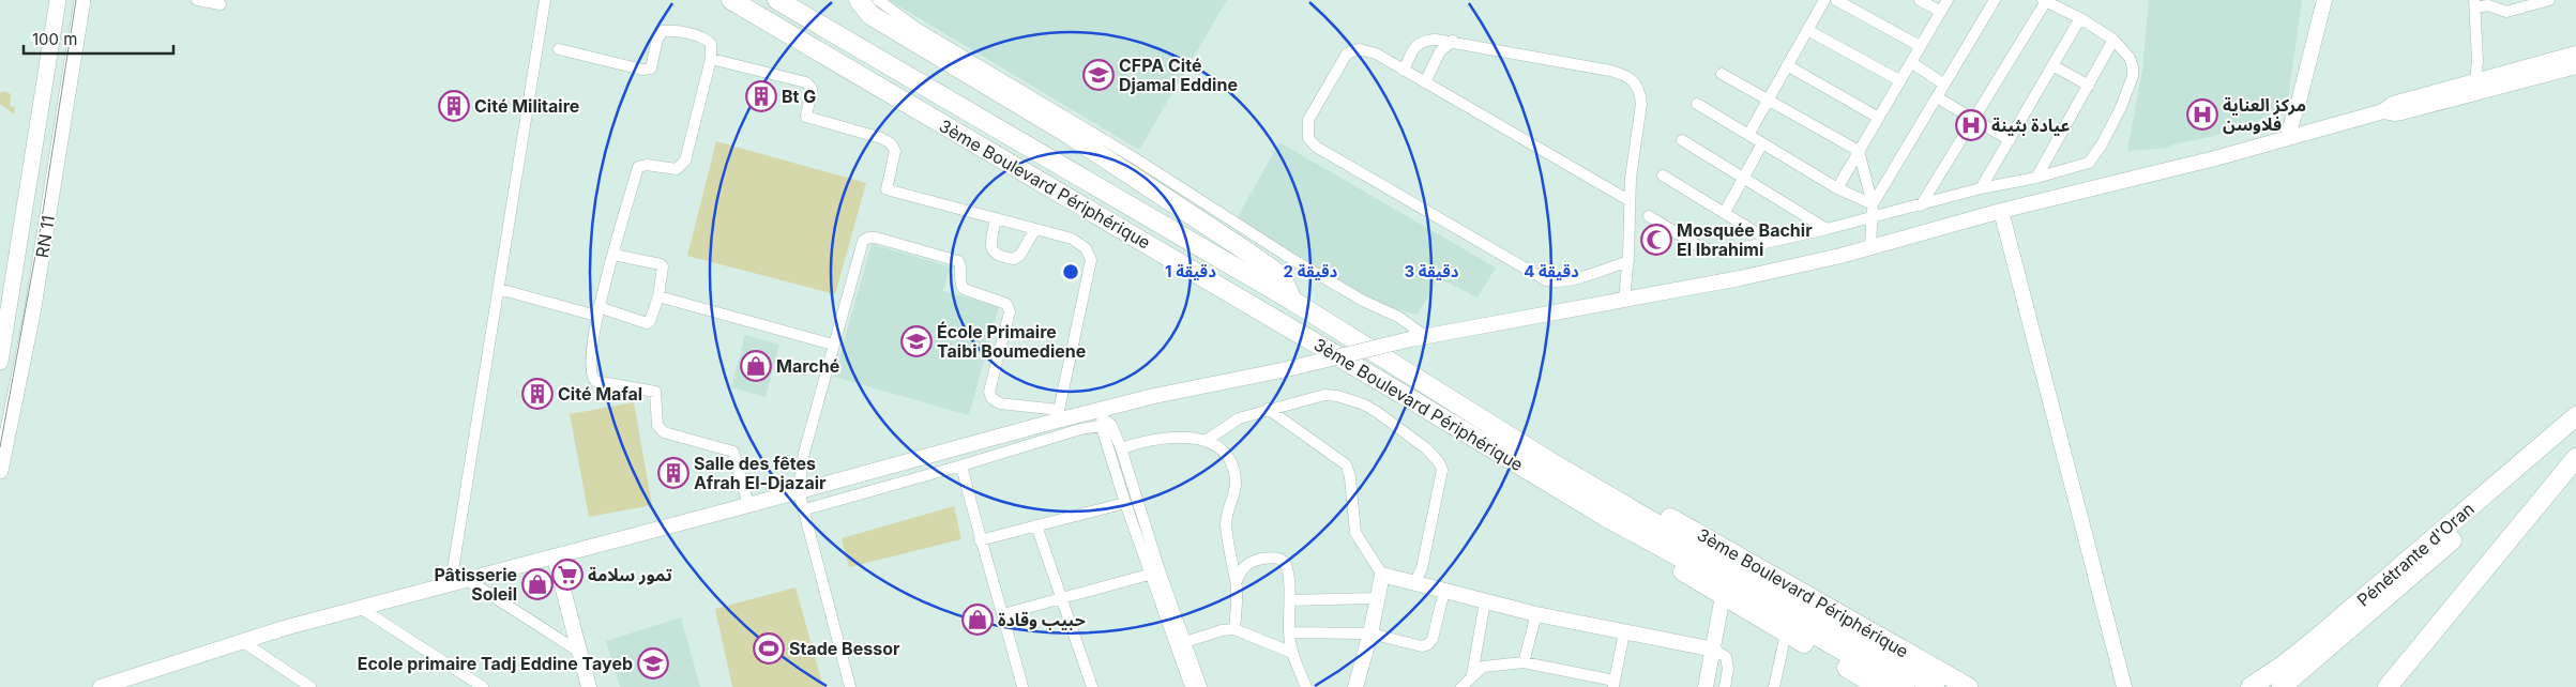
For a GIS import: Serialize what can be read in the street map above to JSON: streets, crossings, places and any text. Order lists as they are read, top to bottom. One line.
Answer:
{"streets":{"highway":["3ème Boulevard Périphérique","Pénétrante d'Oran"],"main road":["RN 11"]},"places":{"school or university":["CFPA Cité Djamal Eddine","École Primaire Taibi Boumediene","Ecole primaire Tadj Eddine Tayeb"],"building":["Bt G","Cité Militaire","Cité Mafal","Salle des fêtes Afrah El-Djazair"],"hospital":["مركز العناية فلاوسن","عيادة بثينة"],"mosque":["Mosquée Bachir El Ibrahimi"],"shop":["Marché","Pâtisserie Soleil","حبيب وقادة"],"supermarket":["تمور سلامة"],"sports":["Stade Bessor"]},"scale_bar":"100 m","rings":["1 دقيقة","2 دقيقة","3 دقيقة","4 دقيقة"]}
